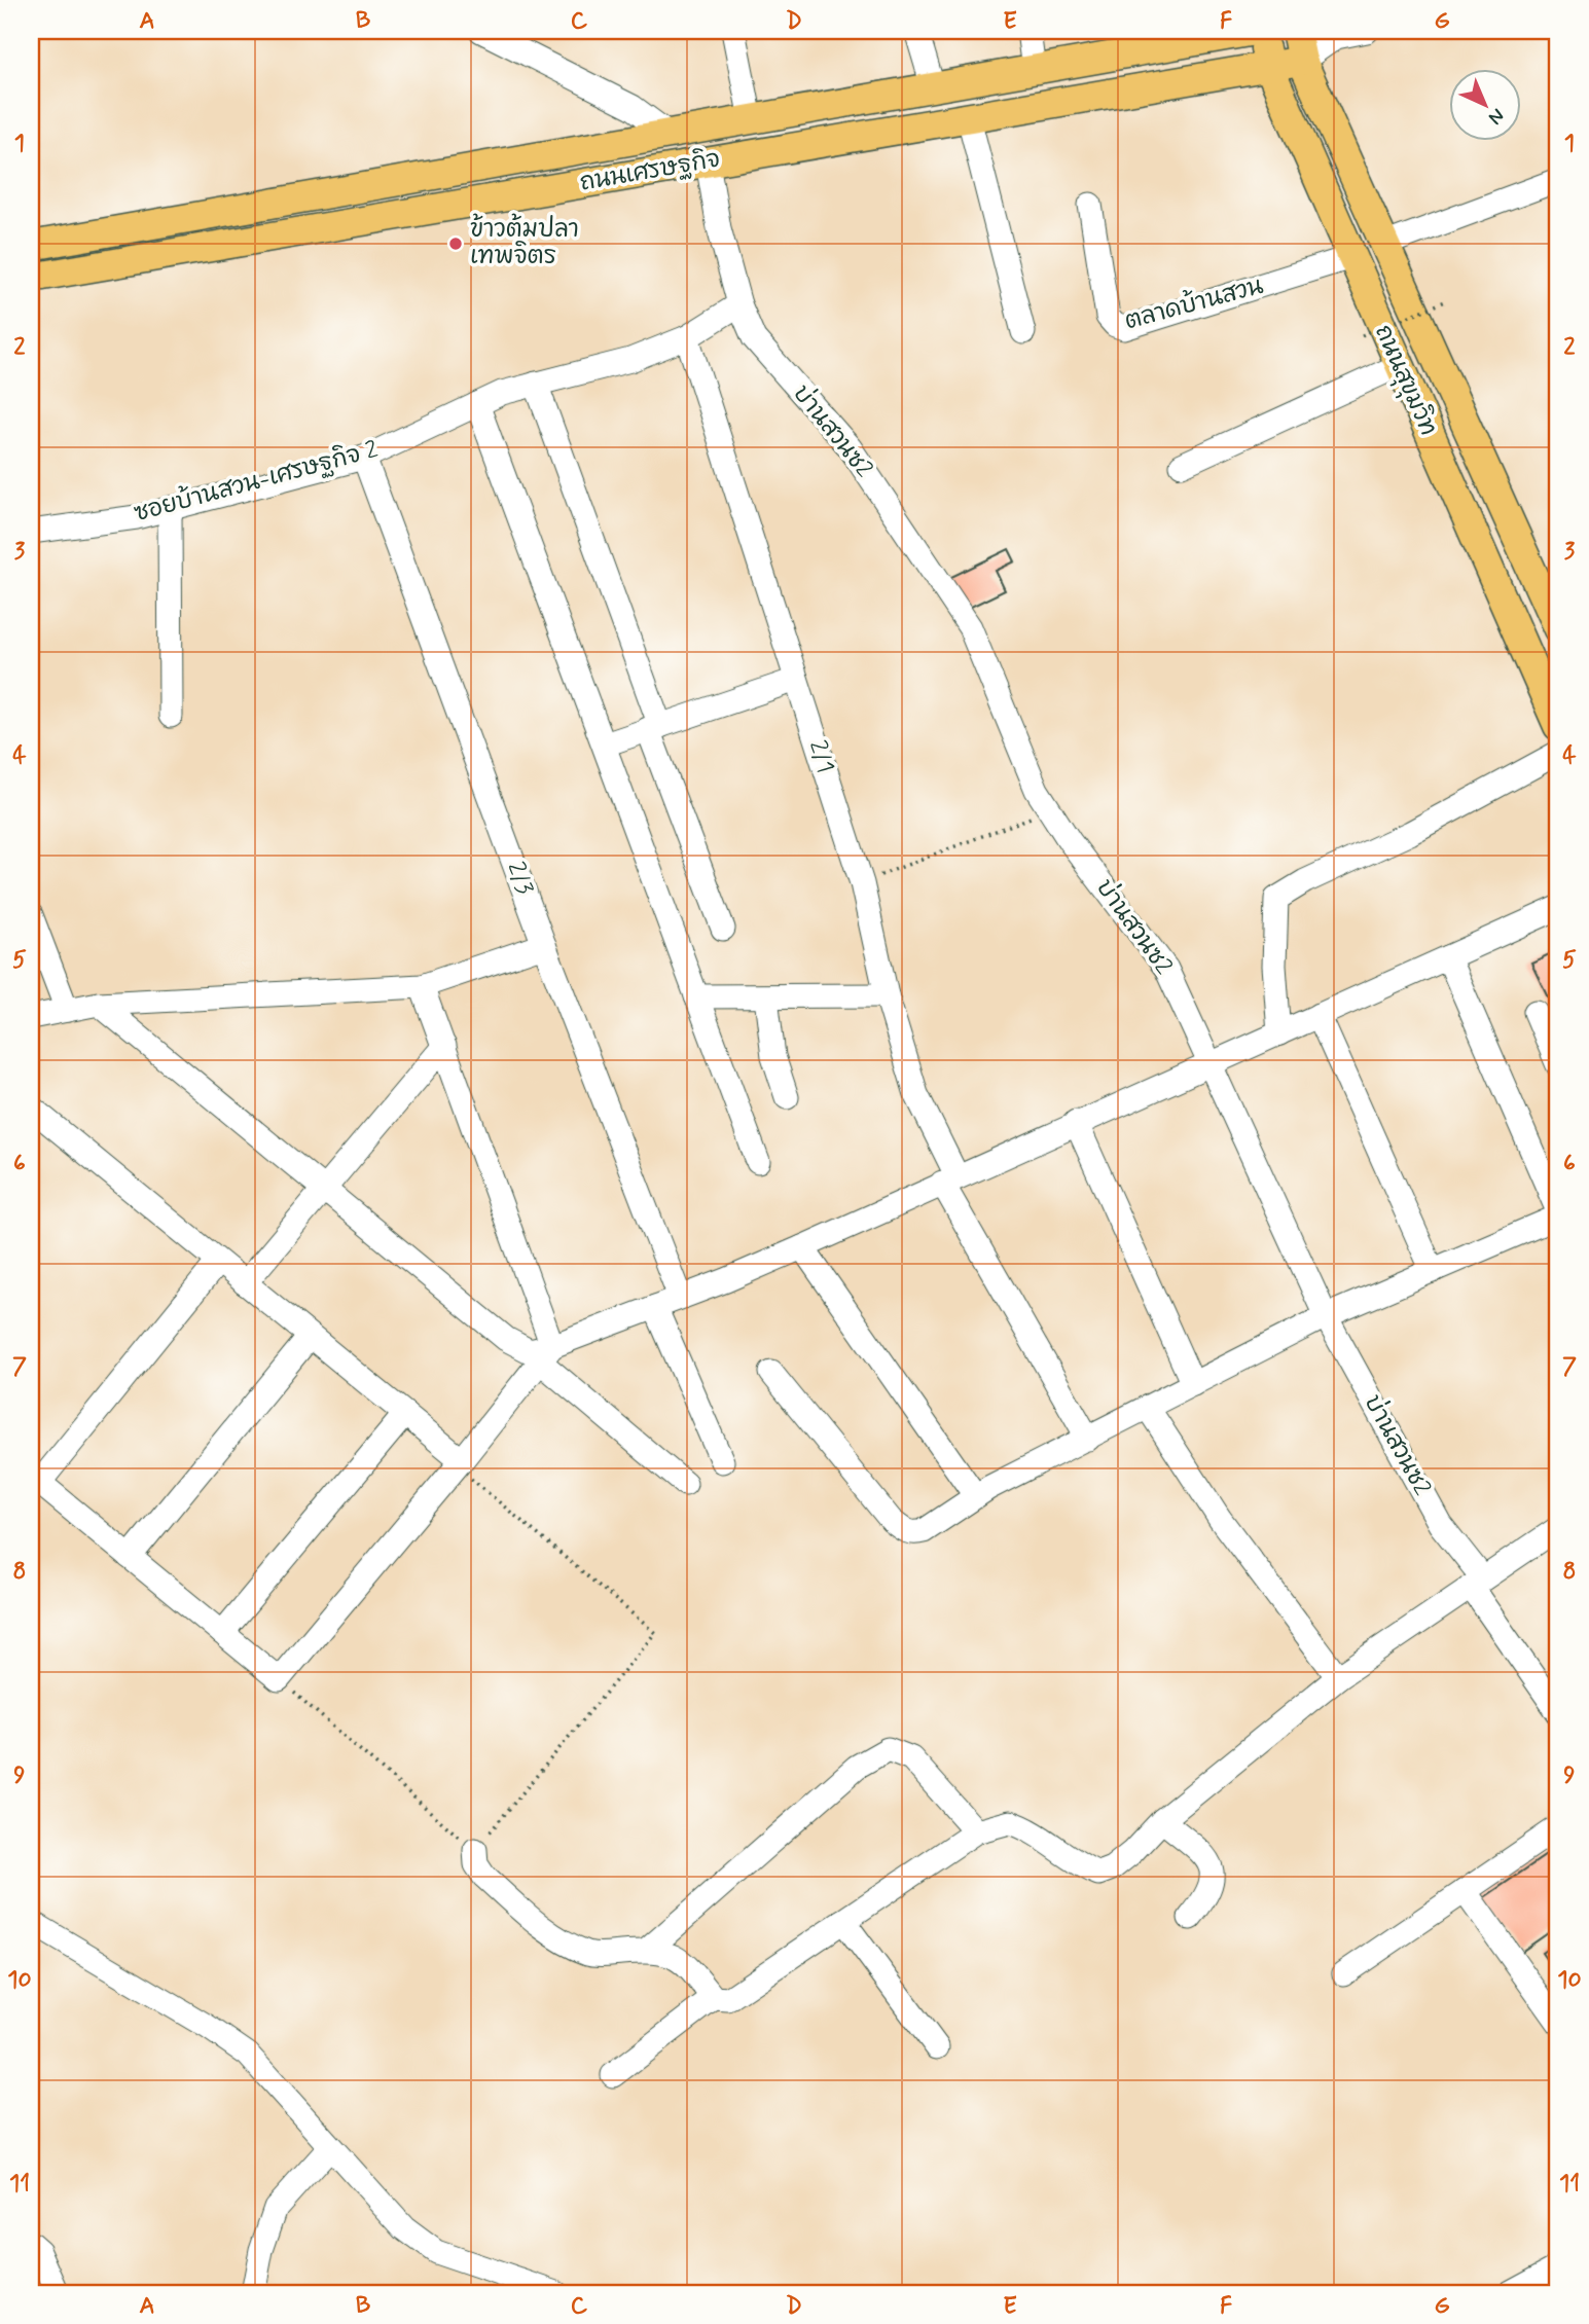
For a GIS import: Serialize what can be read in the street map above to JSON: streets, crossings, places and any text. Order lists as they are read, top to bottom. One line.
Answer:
{"streets":{"main road":["ถนนเศรษฐกิจ","ถนนสุขุมวิท"],"street":["ตลาดบ้านสวน","บ่านสวนซ2","ซอยบ้านสวน-เศรษฐกิจ 2","2/1","2/3"]},"crossings":[["ถนนเศรษฐกิจ","ถนนสุขุมวิท"],["ตลาดบ้านสวน","ถนนสุขุมวิท"],["บ่านสวนซ2","ซอยบ้านสวน-เศรษฐกิจ 2"],["ซอยบ้านสวน-เศรษฐกิจ 2","2/1"],["ซอยบ้านสวน-เศรษฐกิจ 2","2/3"]],"places":["ข้าวต้มปลา เทพจิตร"],"north":"bottom right","grid":{"columns":["A","B","C","D","E","F","G"],"rows":["1","2","3","4","5","6","7","8","9","10","11"]}}
